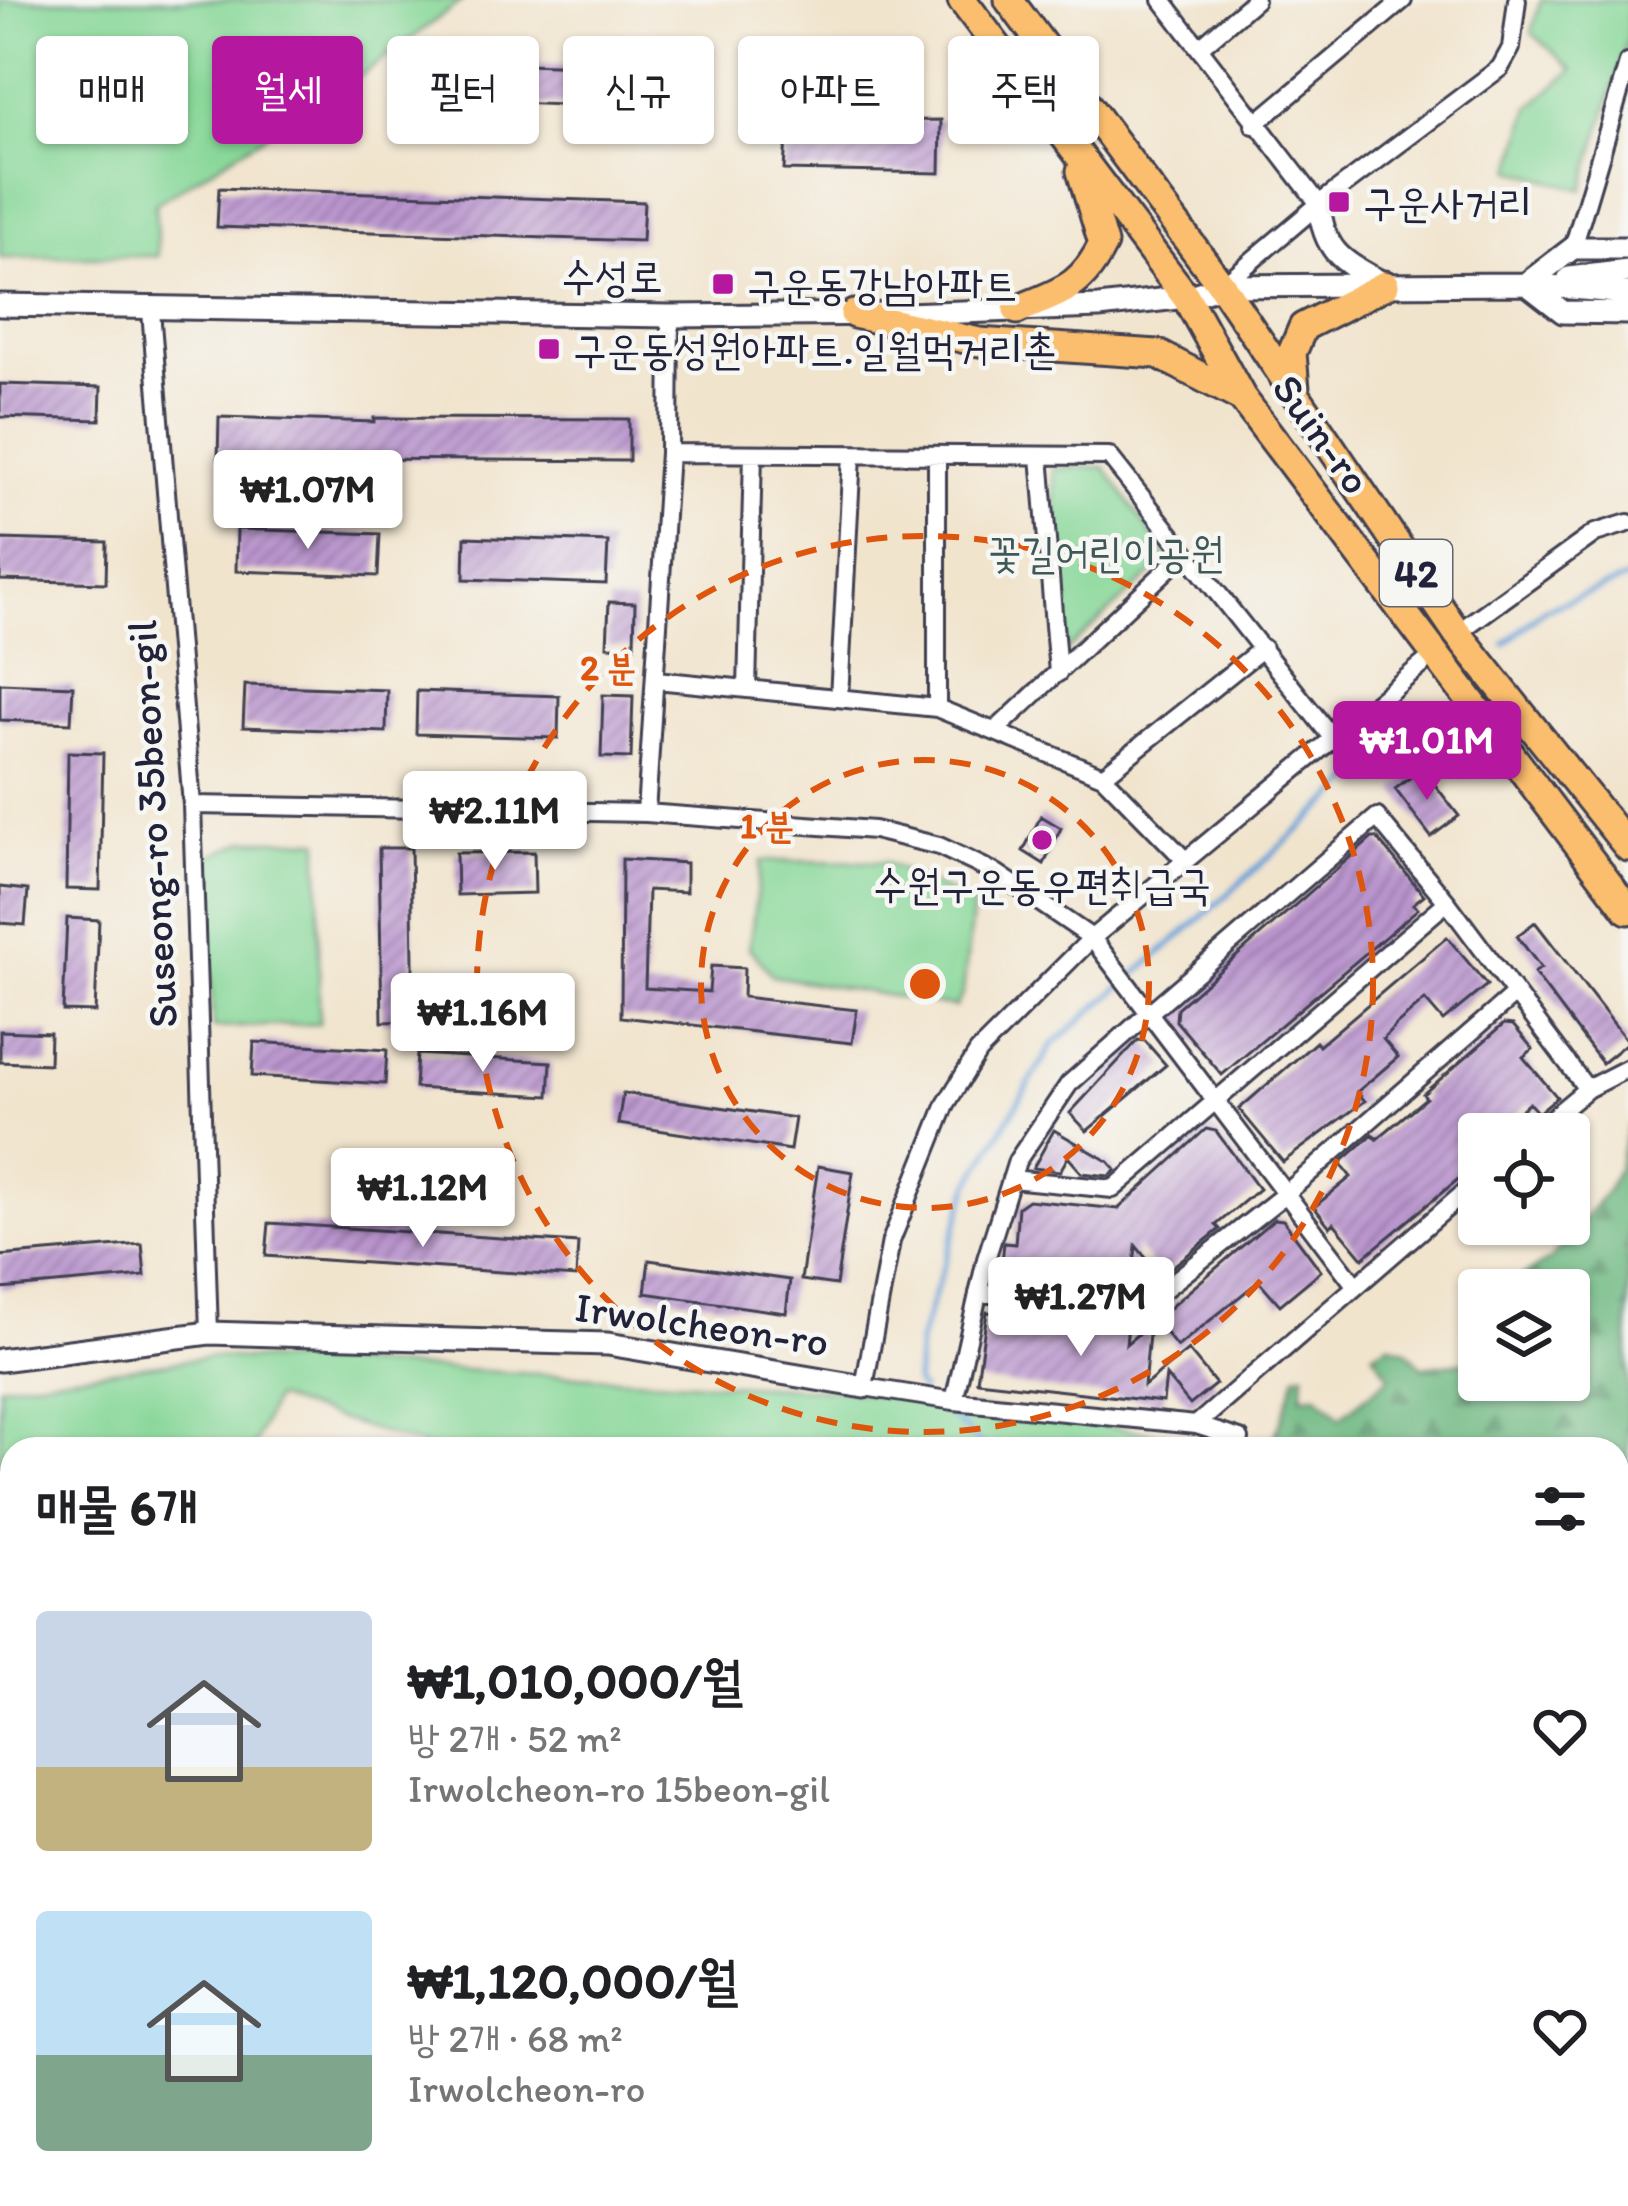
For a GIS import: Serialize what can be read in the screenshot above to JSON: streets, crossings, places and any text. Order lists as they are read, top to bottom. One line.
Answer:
{"streets":{"main road":["Suin-ro","42"],"street":["수성로","Suseong-ro 35beon-gil","Irwolcheon-ro"]},"crossings":[["수성로","Suin-ro"],["수성로","Suseong-ro 35beon-gil"],["Suin-ro","Irwolcheon-ro"],["Suseong-ro 35beon-gil","Irwolcheon-ro"]],"parks":["꽃길어린이공원"],"places":{"transit":["구운사거리","구운동강남아파트","구운동성원아파트.일월먹거리촌"],"other":["수원구운동우편취급국"]},"page":{"chip":["매매","월세","필터","신규","아파트","주택"],"price":["₩1.07M","₩1.01M","₩2.11M","₩1.16M","₩1.12M","₩1.27M"],"heading":"매물 6개","list":[{"name":"₩1,010,000/월","note":"방 2개 · 52 m² · Irwolcheon-ro 15beon-gil"},{"name":"₩1,120,000/월","note":"방 2개 · 68 m² · Irwolcheon-ro"}]},"rings":["2 분","1 분"]}
